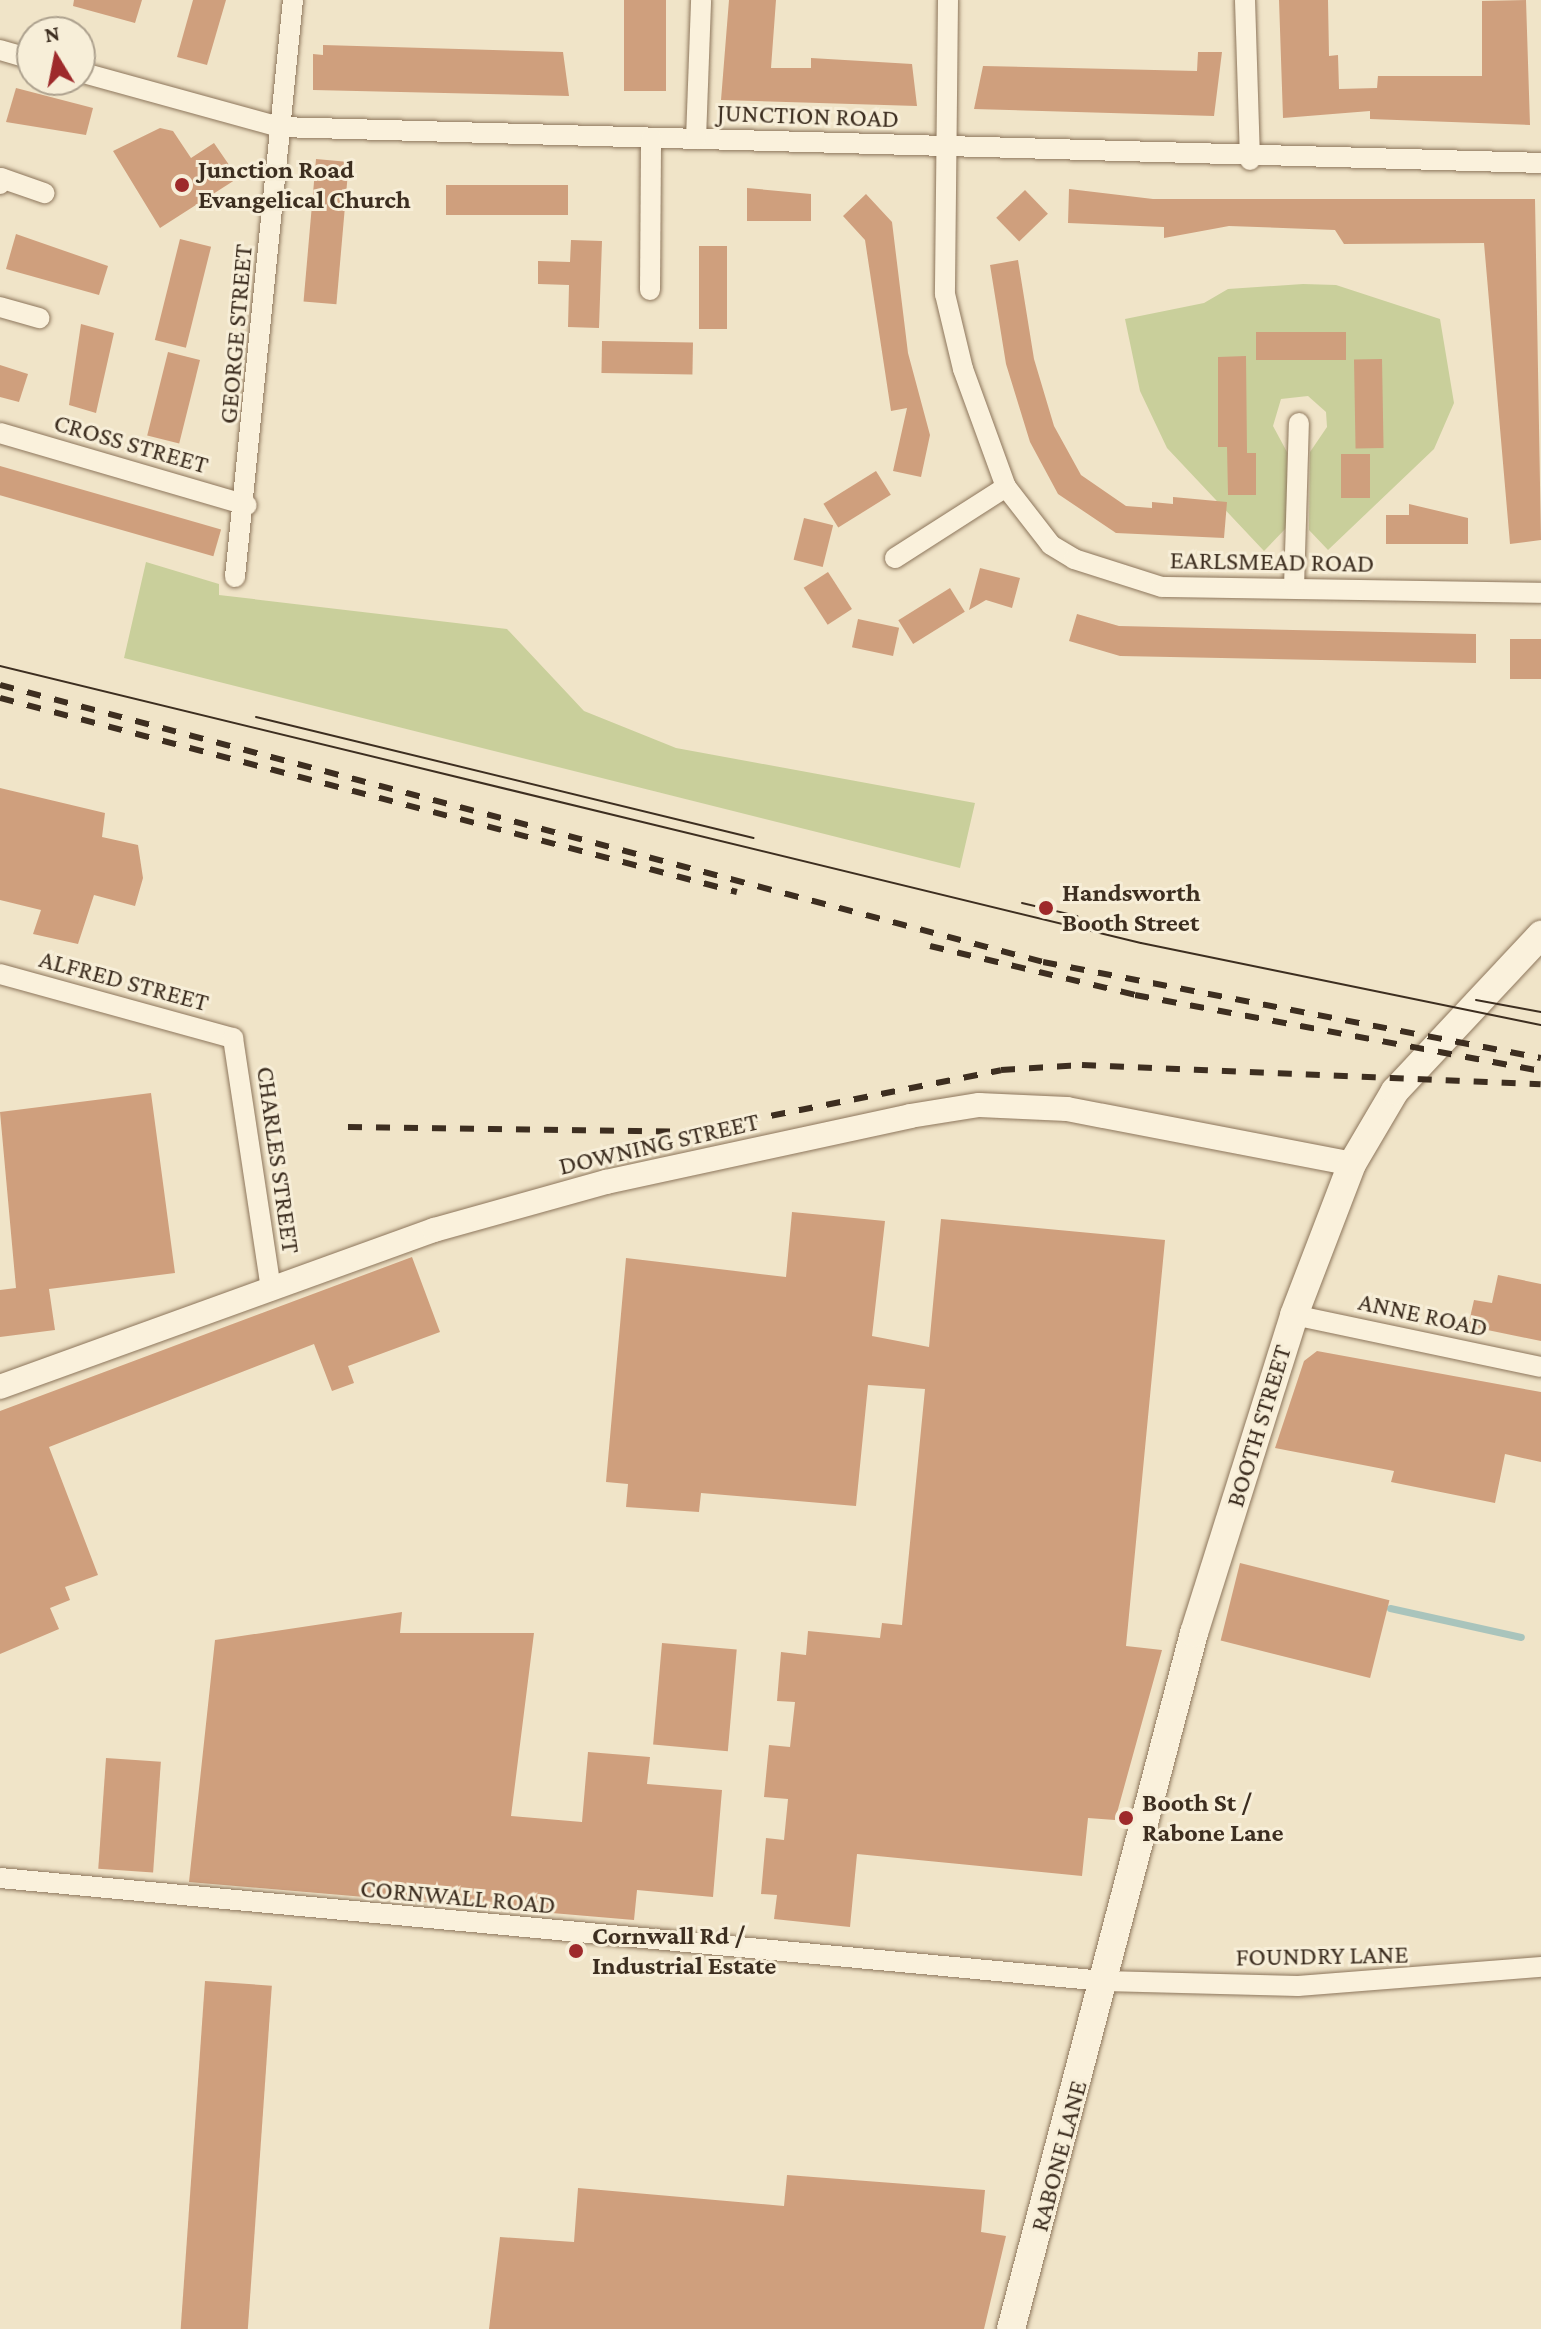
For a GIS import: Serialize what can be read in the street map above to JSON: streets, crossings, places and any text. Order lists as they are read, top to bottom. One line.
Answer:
{"streets":{"main road":["BOOTH STREET","RABONE LANE"],"street":["JUNCTION ROAD","GEORGE STREET","CROSS STREET","EARLSMEAD ROAD","ALFRED STREET","DOWNING STREET","CHARLES STREET","ANNE ROAD","CORNWALL ROAD","FOUNDRY LANE"]},"crossings":[["JUNCTION ROAD","GEORGE STREET"],["JUNCTION ROAD","EARLSMEAD ROAD"],["GEORGE STREET","CROSS STREET"],["ALFRED STREET","CHARLES STREET"],["DOWNING STREET","CHARLES STREET"],["DOWNING STREET","BOOTH STREET"],["ANNE ROAD","BOOTH STREET"],["BOOTH STREET","CORNWALL ROAD"],["BOOTH STREET","FOUNDRY LANE"],["BOOTH STREET","RABONE LANE"],["CORNWALL ROAD","FOUNDRY LANE"],["CORNWALL ROAD","RABONE LANE"],["FOUNDRY LANE","RABONE LANE"]],"places":["Junction Road Evangelical Church","Handsworth Booth Street","Booth St / Rabone Lane","Cornwall Rd / Industrial Estate"],"north":"top"}
